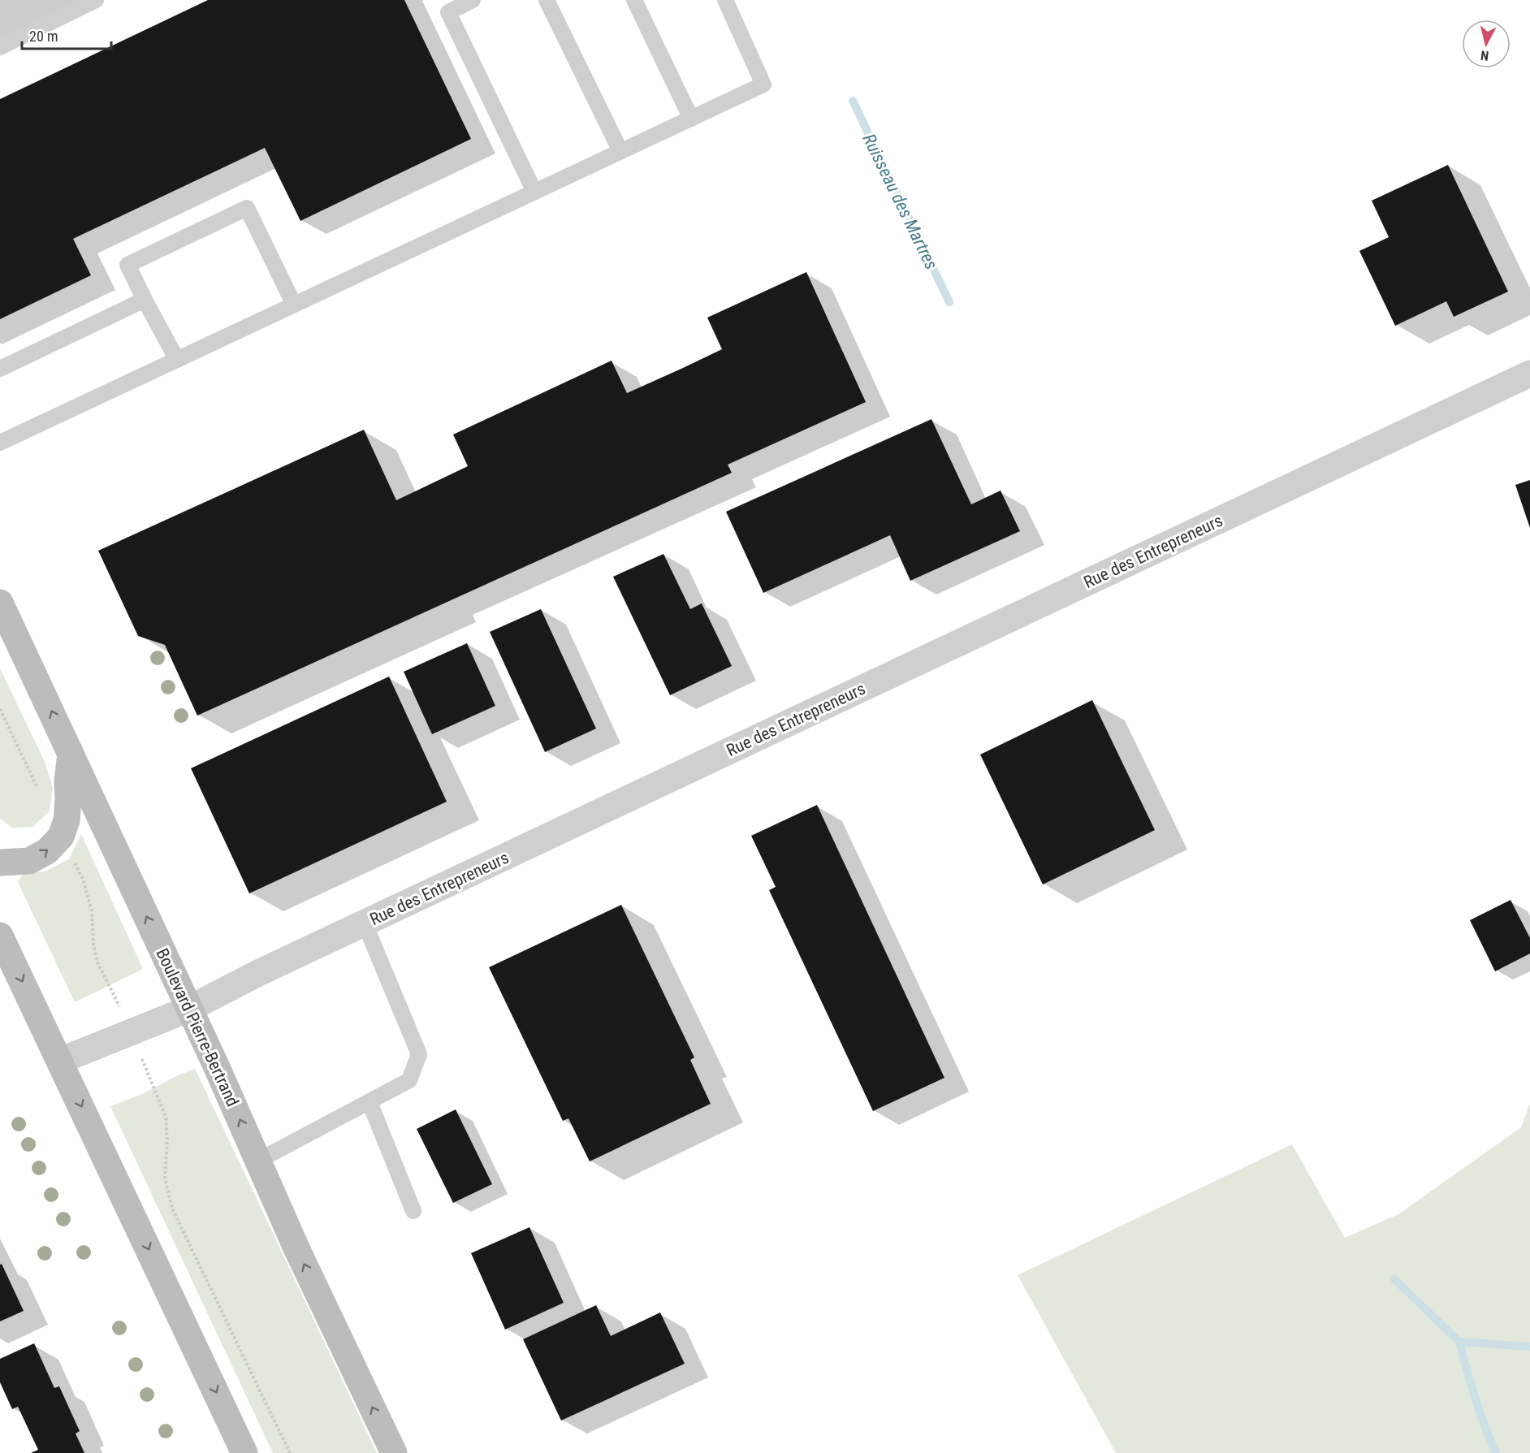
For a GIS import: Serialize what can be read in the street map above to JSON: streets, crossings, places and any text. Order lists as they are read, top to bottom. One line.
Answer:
{"streets":{"main road":["Boulevard Pierre-Bertrand"],"street":["Rue des Entrepreneurs"]},"crossings":[["Rue des Entrepreneurs","Boulevard Pierre-Bertrand"]],"water":["Ruisseau des Martres"],"scale_bar":"20 m","north":"bottom"}
